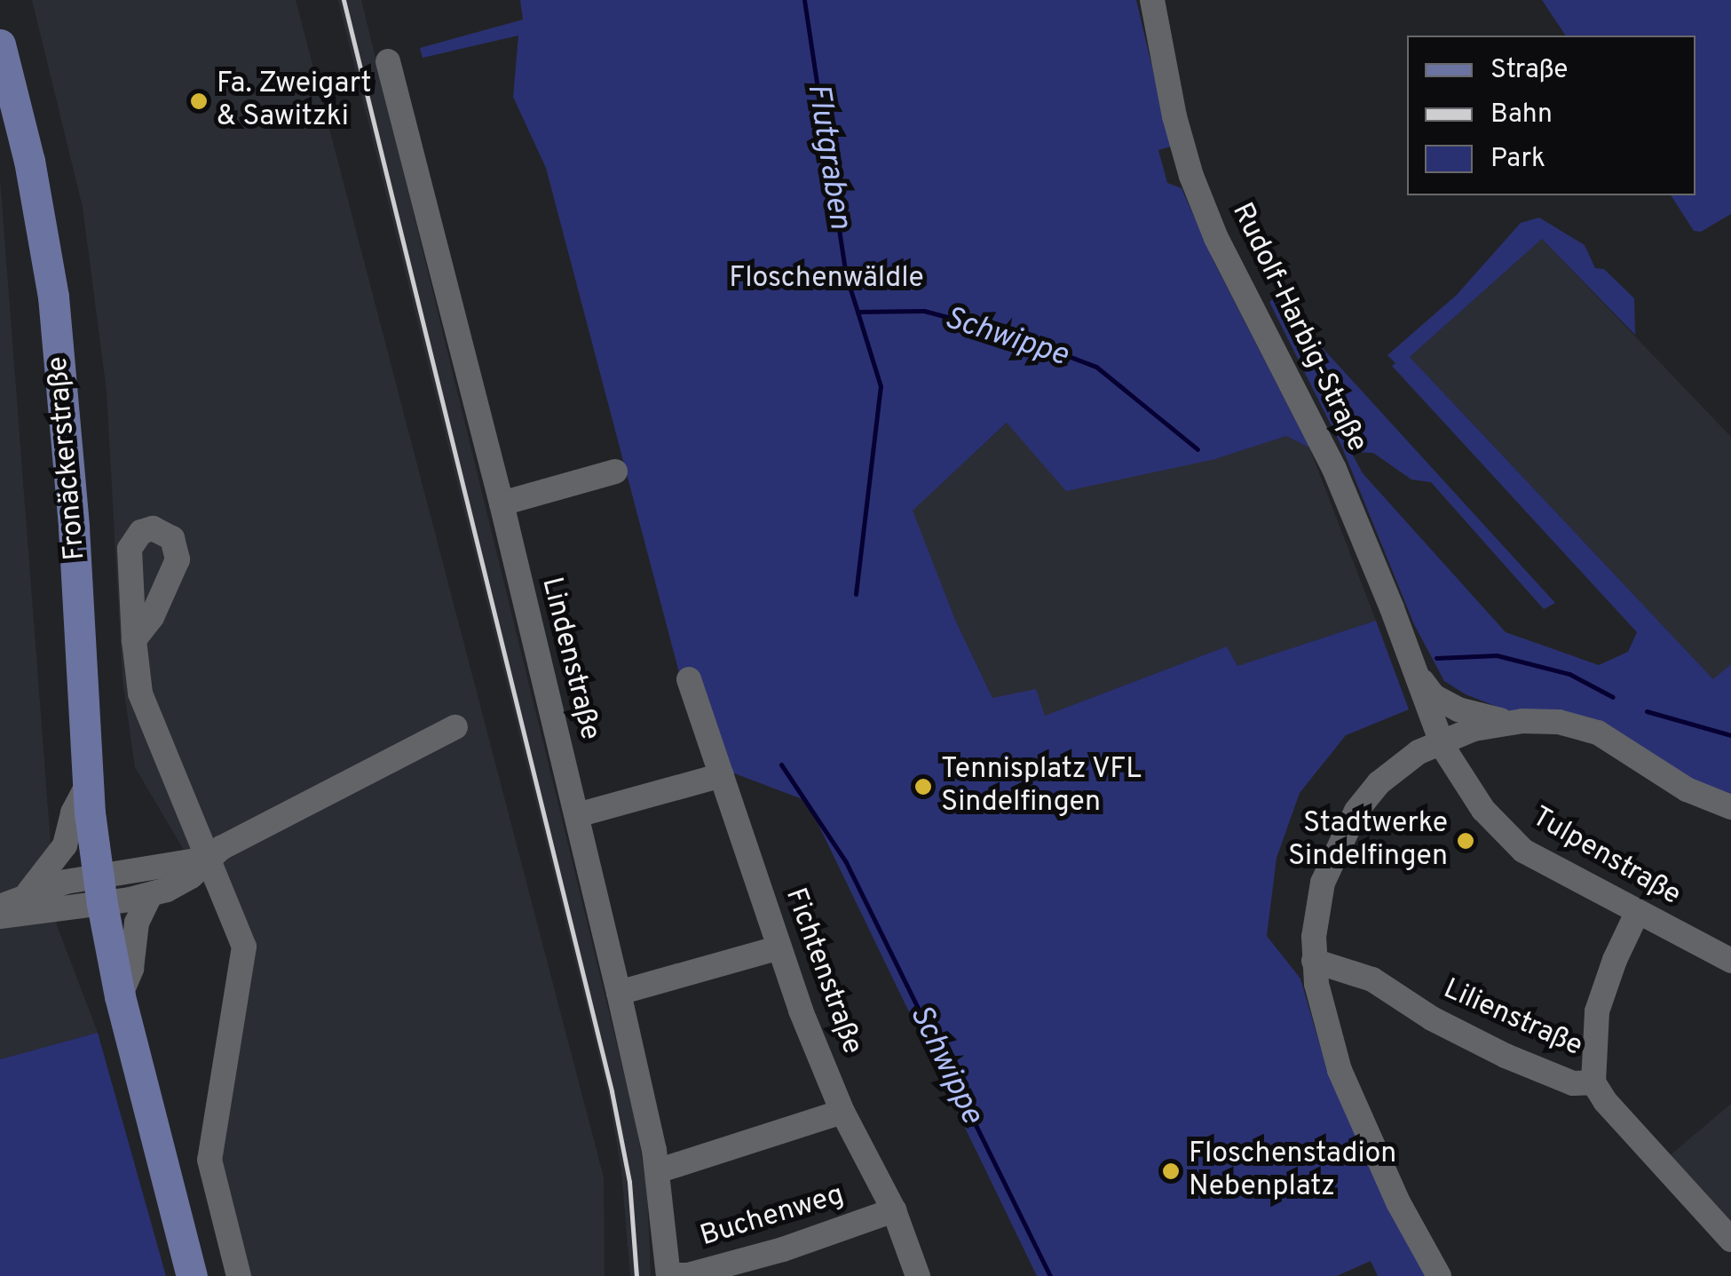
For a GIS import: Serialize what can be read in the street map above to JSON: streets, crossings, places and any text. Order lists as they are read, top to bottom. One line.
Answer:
{"streets":{"main road":["Fronäckerstraße"],"street":["Rudolf-Harbig-Straße","Lindenstraße","Tulpenstraße","Fichtenstraße","Lilienstraße","Buchenweg"]},"crossings":[["Rudolf-Harbig-Straße","Tulpenstraße"],["Lindenstraße","Buchenweg"],["Fichtenstraße","Buchenweg"]],"water":["Flutgraben","Schwippe"],"parks":["Floschenwäldle"],"places":["Fa. Zweigart & Sawitzki","Tennisplatz VFL Sindelfingen","Stadtwerke Sindelfingen","Floschenstadion Nebenplatz"],"legend":["Straße","Bahn","Park"]}
